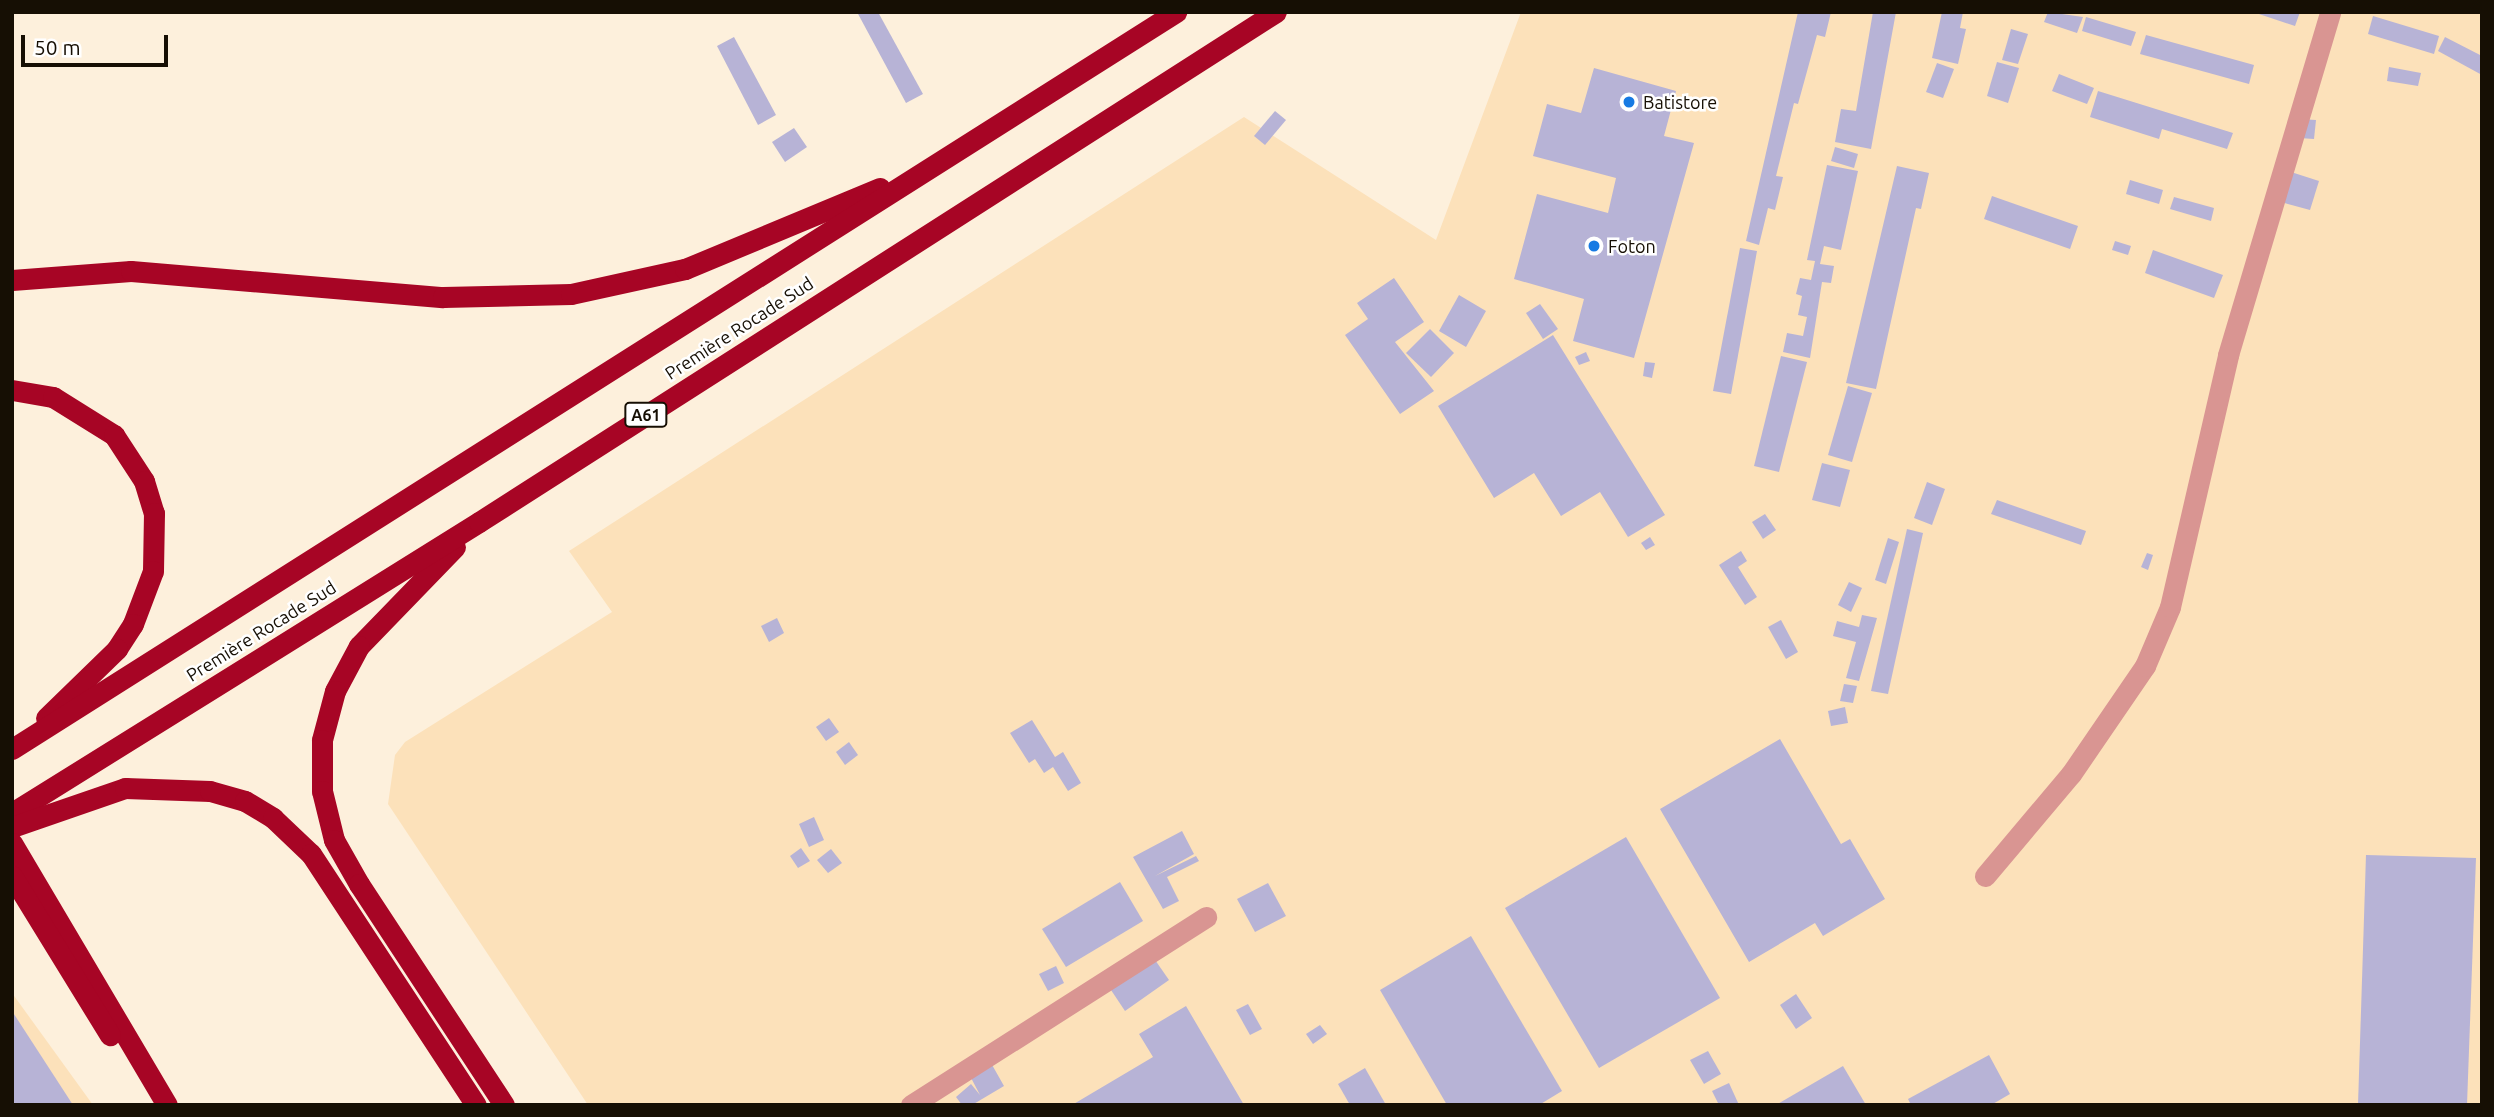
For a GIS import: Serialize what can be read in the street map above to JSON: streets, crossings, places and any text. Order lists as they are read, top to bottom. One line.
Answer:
{"streets":{"highway":["Première Rocade Sud","A61"]},"places":["Batistore","Foton"],"scale_bar":"50 m"}
